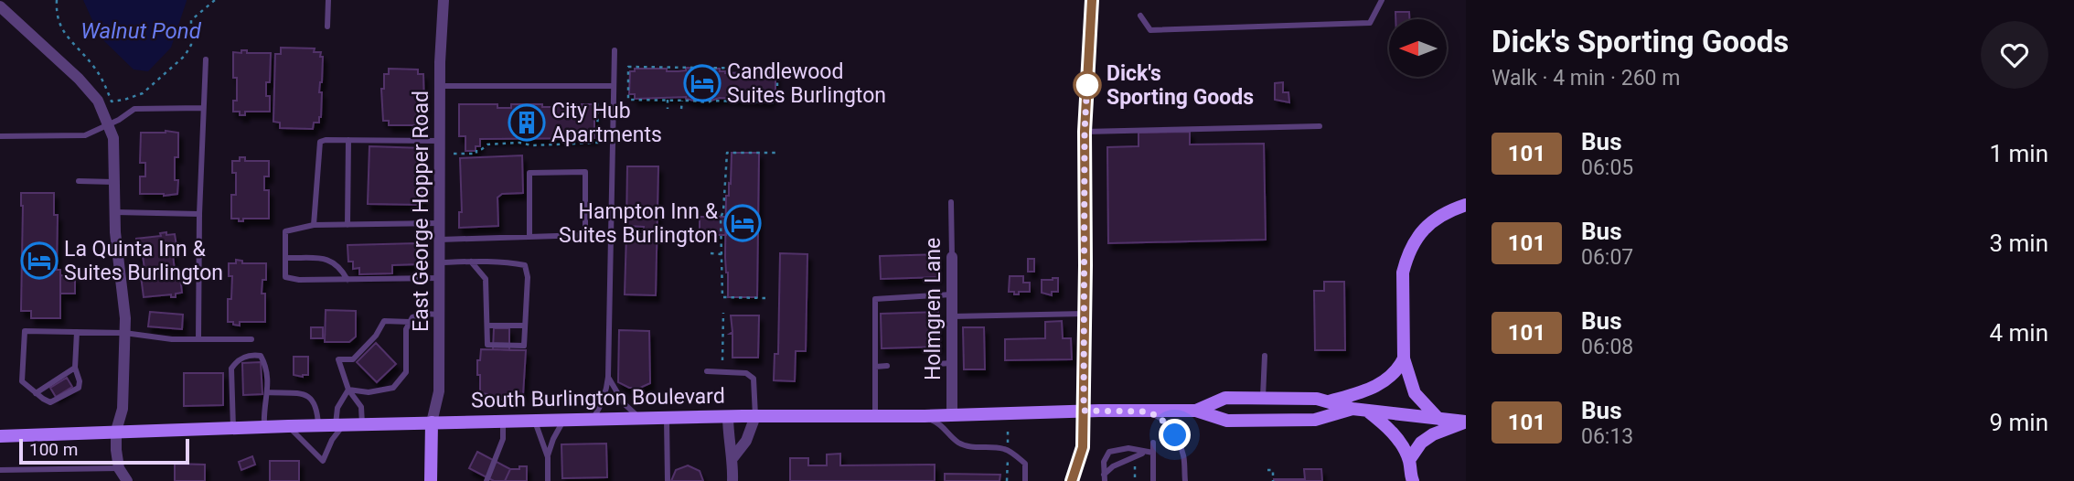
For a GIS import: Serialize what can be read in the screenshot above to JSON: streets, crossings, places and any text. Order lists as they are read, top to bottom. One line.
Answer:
{"streets":{"main road":["South Burlington Boulevard"],"street":["East George Hopper Road","Holmgren Lane"]},"crossings":[["East George Hopper Road","South Burlington Boulevard"],["Holmgren Lane","South Burlington Boulevard"]],"water":["Walnut Pond"],"places":{"hotel":["Candlewood Suites Burlington","Hampton Inn & Suites Burlington","La Quinta Inn & Suites Burlington"],"other":["Dick's Sporting Goods"],"building":["City Hub Apartments"]},"lines":["bus line 101"],"scale_bar":"100 m","north":"left","page":{"heading":["Dick's Sporting Goods","Walk · 4 min · 260 m"],"list":[{"mark":"101","name":"Bus","note":"06:05","value":"1 min"},{"mark":"101","name":"Bus","note":"06:07","value":"3 min"},{"mark":"101","name":"Bus","note":"06:08","value":"4 min"},{"mark":"101","name":"Bus","note":"06:13","value":"9 min"}],"scale":"100 m"}}
